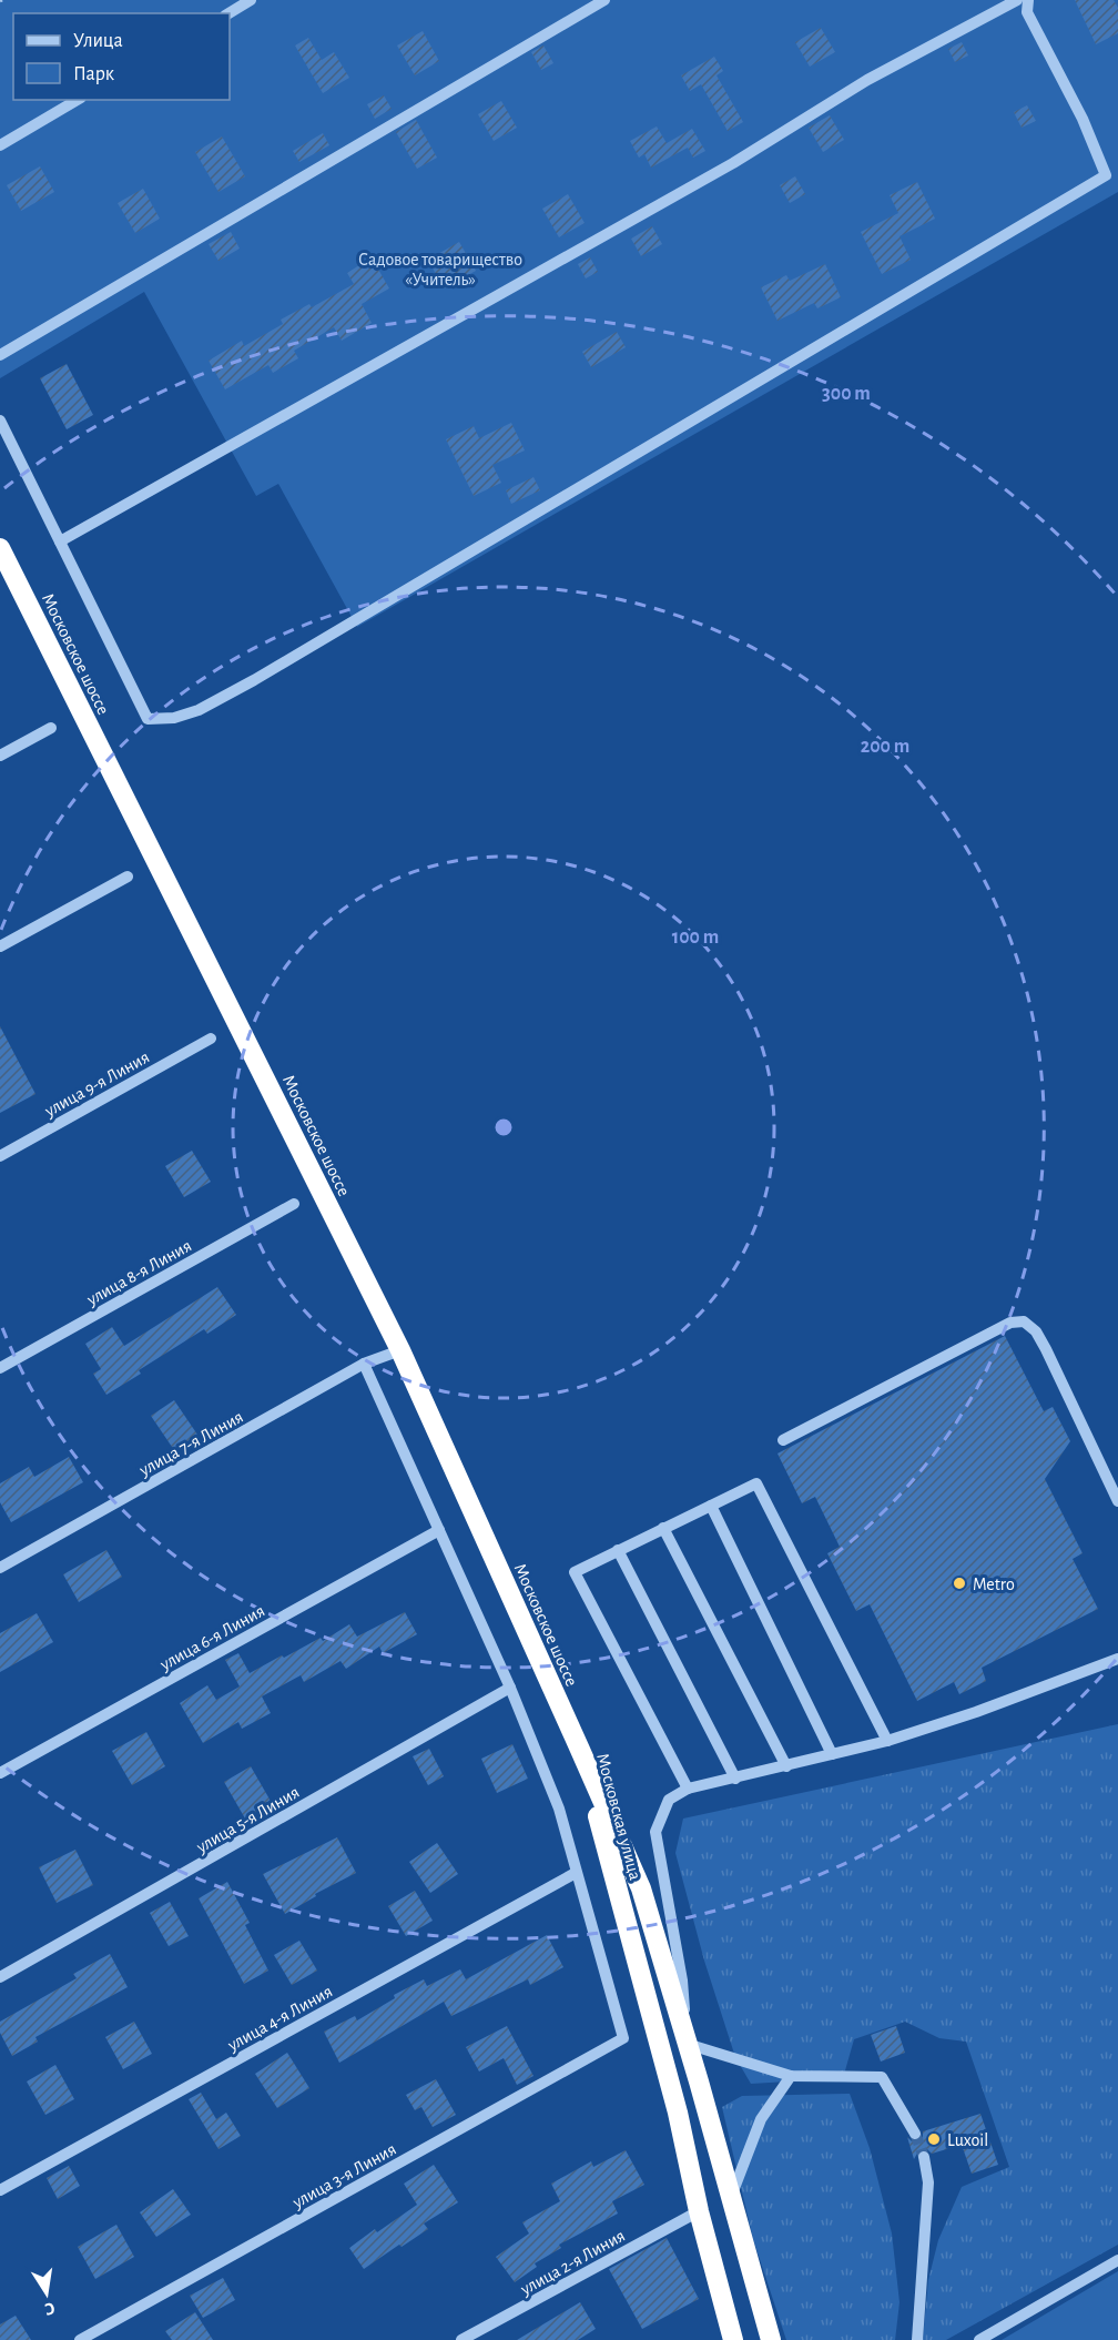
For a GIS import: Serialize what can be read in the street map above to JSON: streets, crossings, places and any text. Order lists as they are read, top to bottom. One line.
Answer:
{"streets":{"highway":["Московское шоссе","Московская улица"],"street":["улица 9-я Линия","улица 8-я Линия","улица 7-я Линия","улица 6-я Линия","улица 5-я Линия","улица 4-я Линия","улица 3-я Линия","улица 2-я Линия"]},"crossings":[["Московское шоссе","улица 7-я Линия"],["Московское шоссе","Московская улица"],["Московская улица","улица 2-я Линия"],["улица 4-я Линия","улица 3-я Линия"]],"parks":["Садовое товарищество «Учитель»"],"places":["Metro","Luxoil"],"legend":["Улица","Парк"],"north":"bottom","rings":["300 m","200 m","100 m"]}
